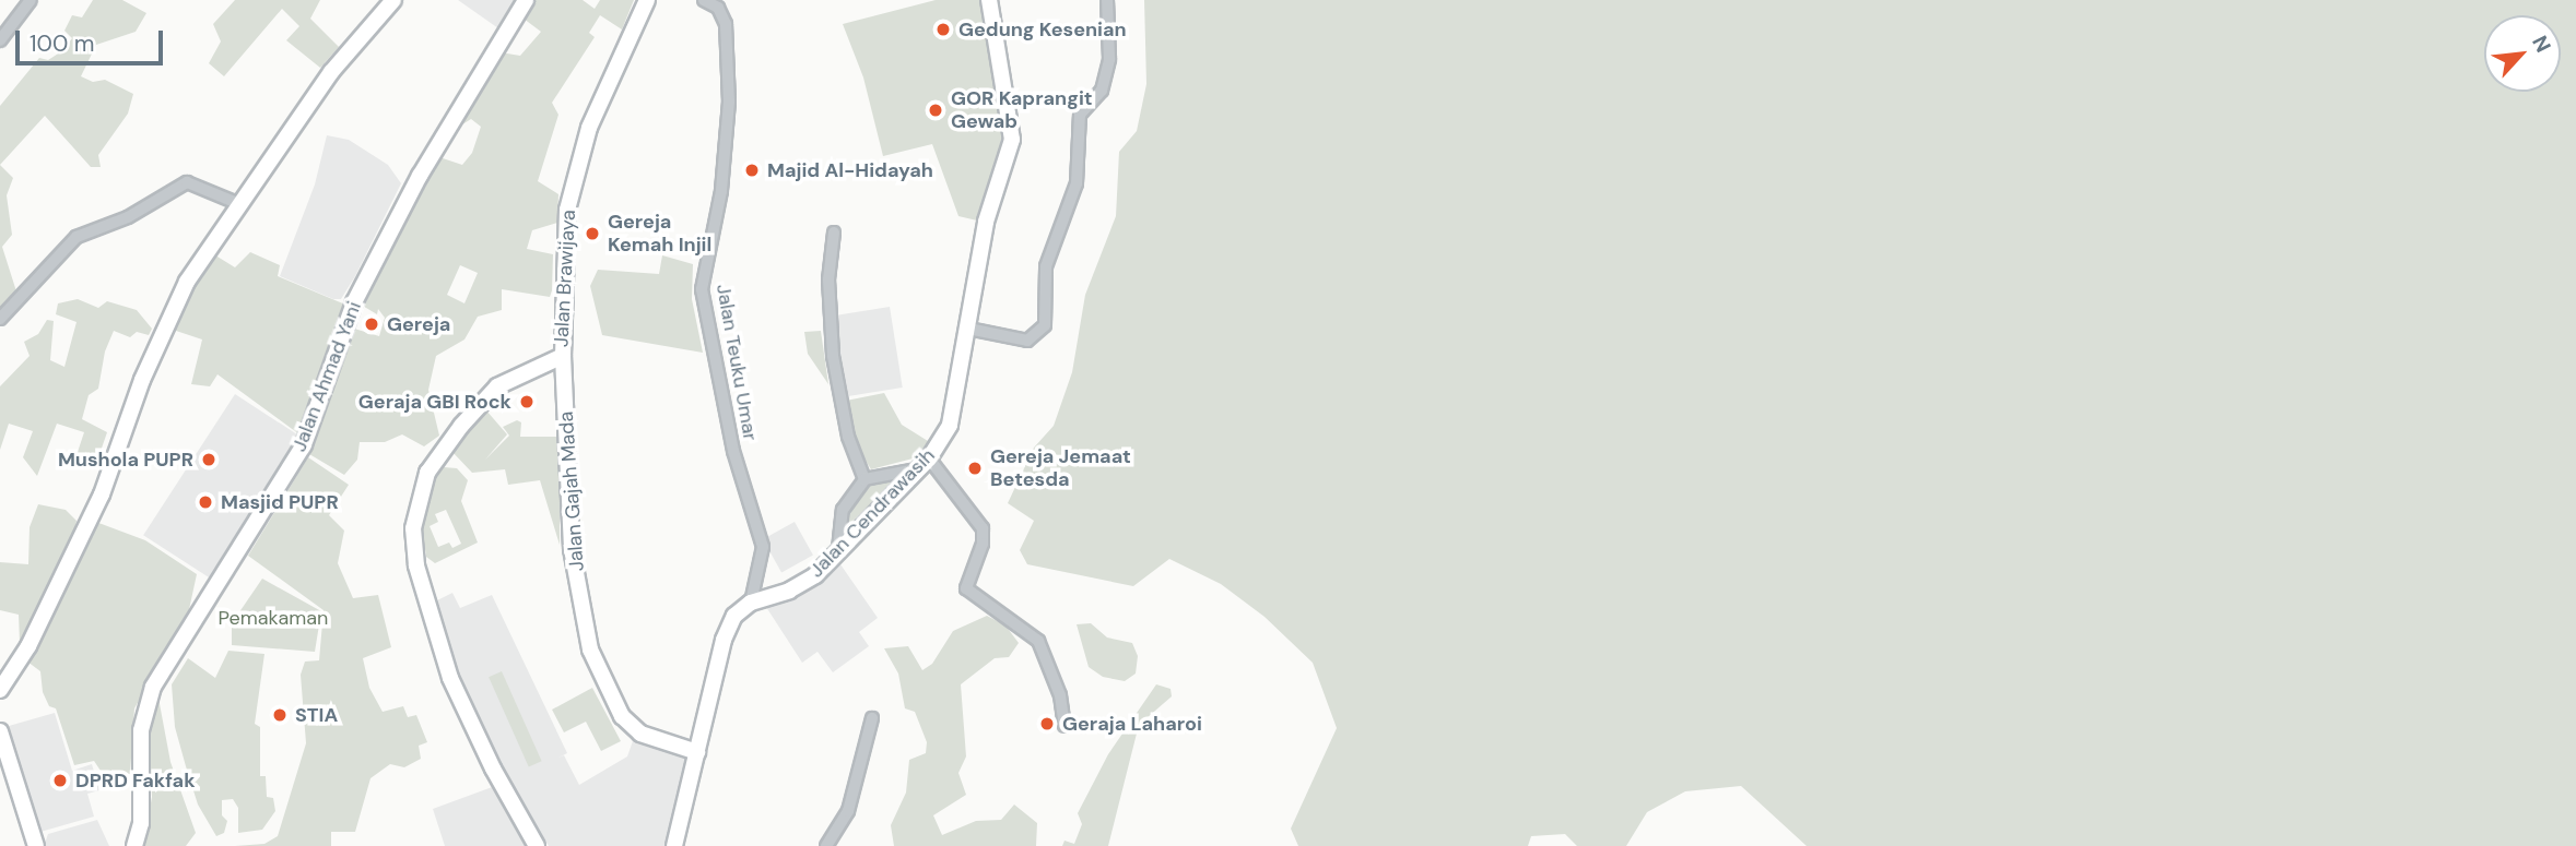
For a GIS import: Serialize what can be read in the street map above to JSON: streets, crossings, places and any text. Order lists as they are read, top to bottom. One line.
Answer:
{"streets":{"main road":["Jalan Brawijaya","Jalan Ahmad Yani","Jalan Gajah Mada","Jalan Cendrawasih"],"street":["Jalan Teuku Umar"]},"crossings":[["Jalan Brawijaya","Jalan Gajah Mada"],["Jalan Teuku Umar","Jalan Cendrawasih"]],"parks":["Pemakaman"],"places":["Gedung Kesenian","GOR Kaprangit Gewab","Majid Al-Hidayah","Gereja Kemah Injil","Gereja","Geraja GBI Rock","Mushola PUPR","Gereja Jemaat Betesda","Masjid PUPR","STIA","Geraja Laharoi","DPRD Fakfak"],"scale_bar":"100 m","north":"top right"}
